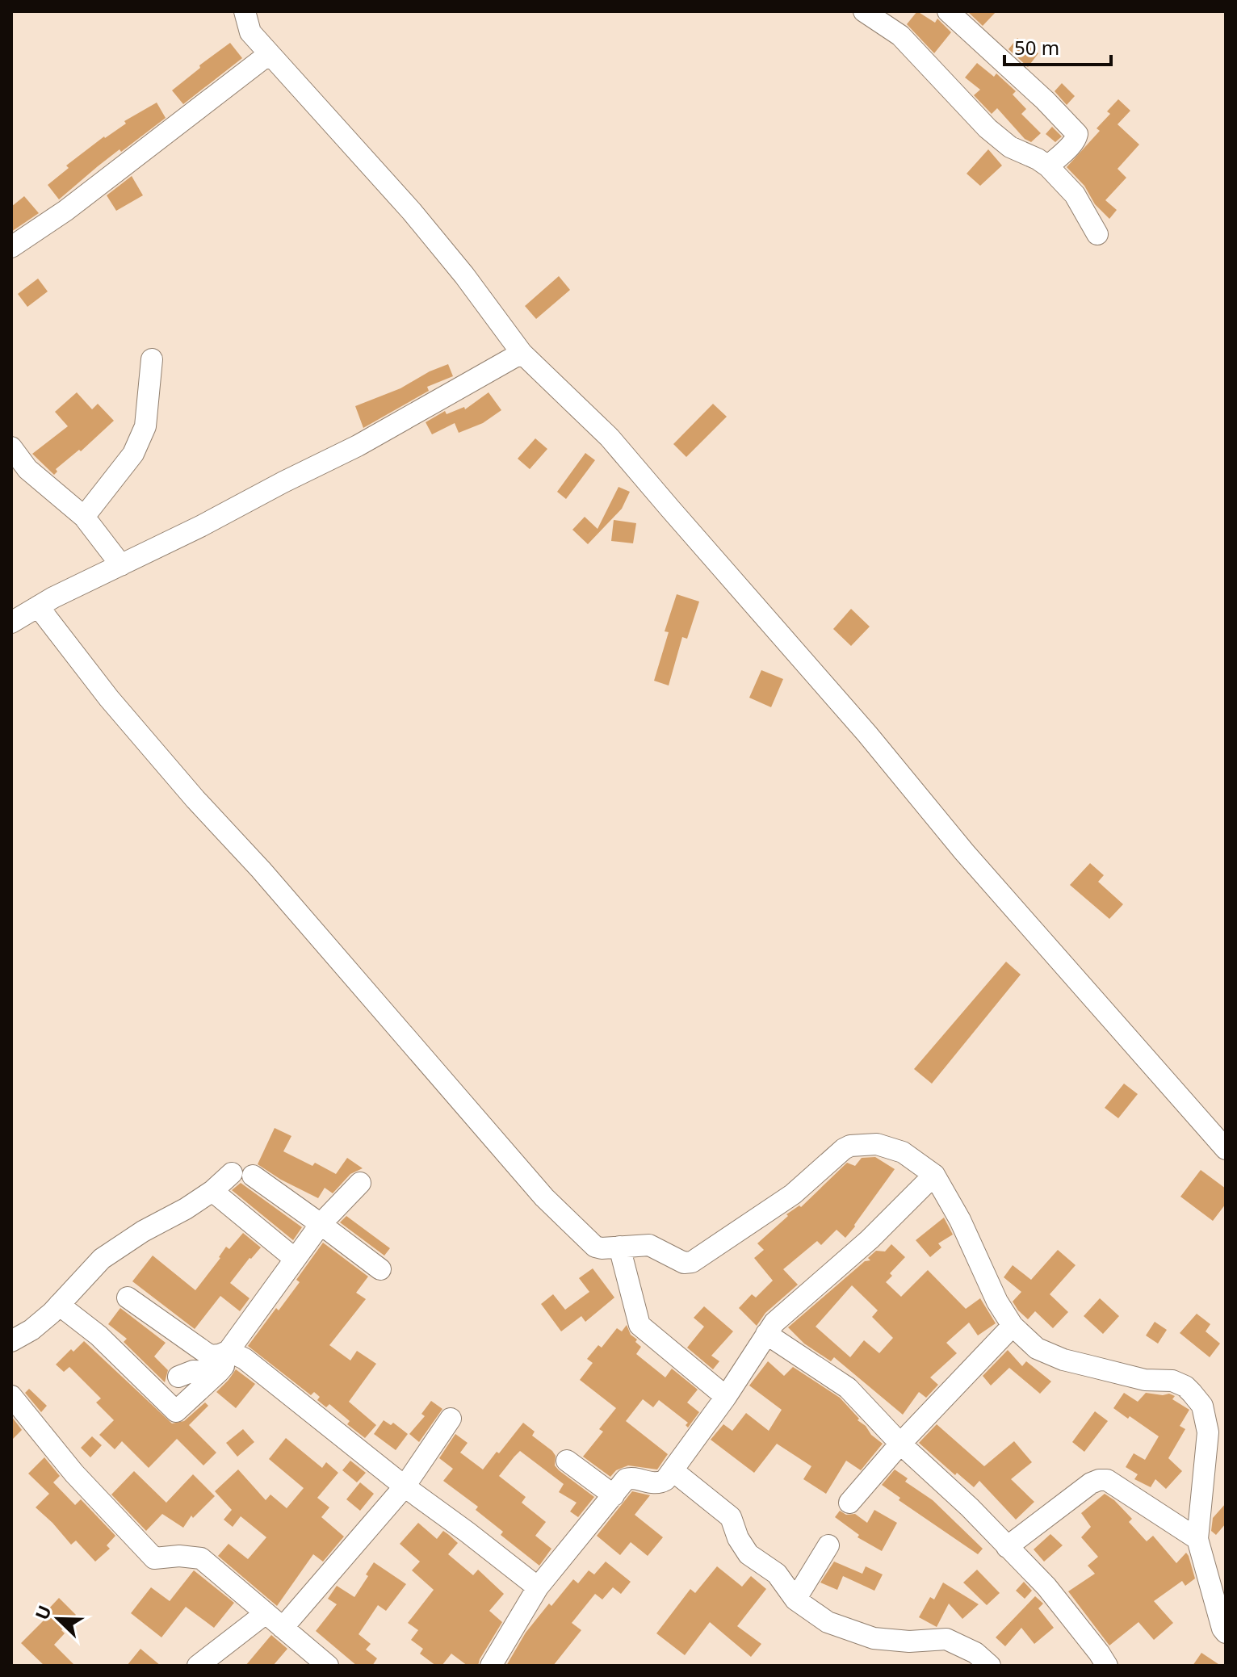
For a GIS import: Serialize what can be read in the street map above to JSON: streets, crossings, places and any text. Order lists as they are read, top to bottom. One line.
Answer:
{"scale_bar":"50 m","north":"top left"}
